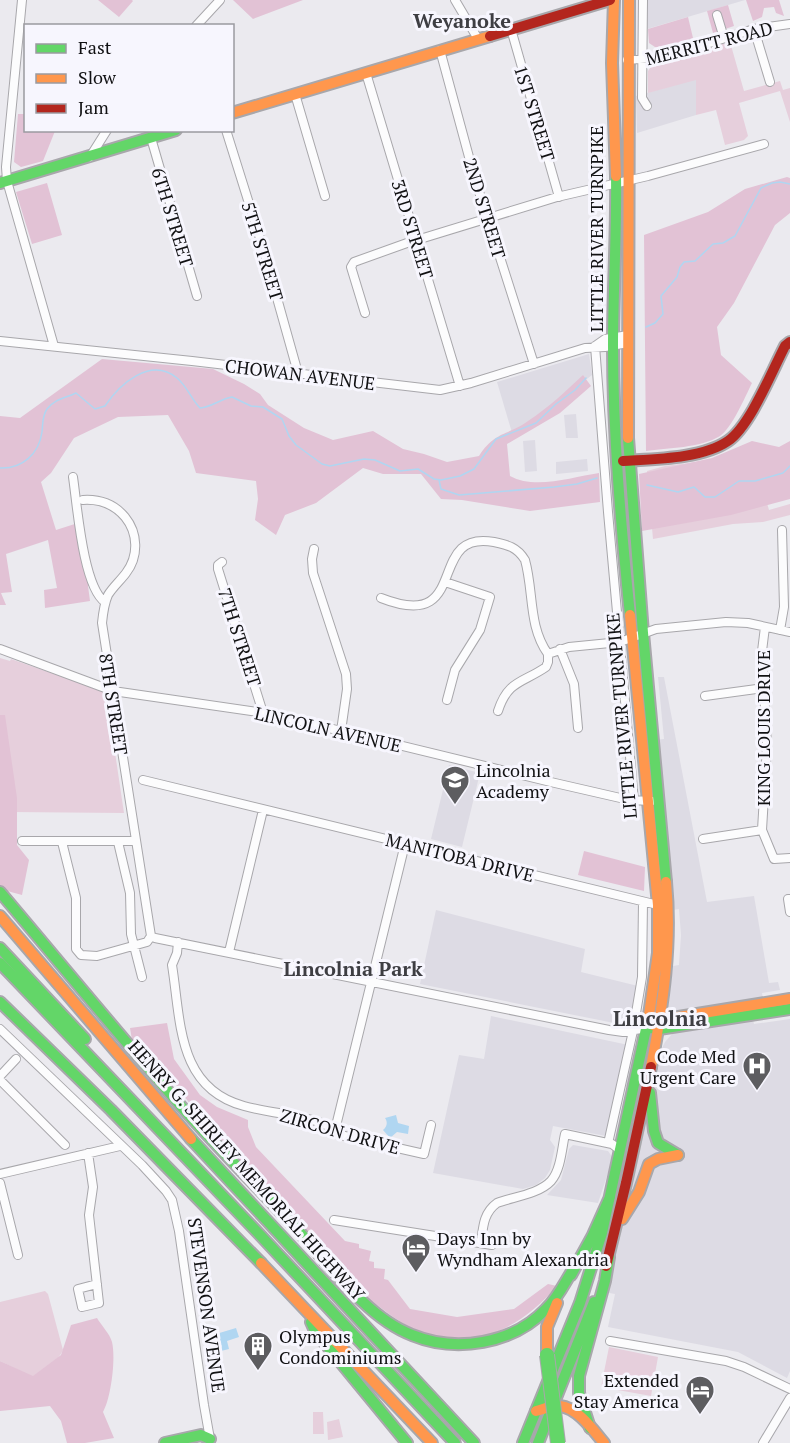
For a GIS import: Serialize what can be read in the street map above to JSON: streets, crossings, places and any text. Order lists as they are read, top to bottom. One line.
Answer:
{"streets":{"main road":["LITTLE RIVER TURNPIKE","HENRY G. SHIRLEY MEMORIAL HIGHWAY"],"street":["MERRITT ROAD","1ST STREET","2ND STREET","6TH STREET","3RD STREET","5TH STREET","CHOWAN AVENUE","7TH STREET","8TH STREET","KING LOUIS DRIVE","LINCOLN AVENUE","MANITOBA DRIVE","ZIRCON DRIVE","STEVENSON AVENUE"]},"crossings":[["MERRITT ROAD","LITTLE RIVER TURNPIKE"],["2ND STREET","CHOWAN AVENUE"],["3RD STREET","CHOWAN AVENUE"],["LITTLE RIVER TURNPIKE","CHOWAN AVENUE"],["LITTLE RIVER TURNPIKE","LINCOLN AVENUE"],["LITTLE RIVER TURNPIKE","MANITOBA DRIVE"],["5TH STREET","CHOWAN AVENUE"],["7TH STREET","LINCOLN AVENUE"],["8TH STREET","LINCOLN AVENUE"]],"districts":["Weyanoke","Lincolnia Park","Lincolnia"],"places":{"school or university":["Lincolnia Academy"],"hospital":["Code Med Urgent Care"],"hotel":["Days Inn by Wyndham Alexandria","Extended Stay America"],"building":["Olympus Condominiums"]},"legend":["Fast","Slow","Jam"]}
